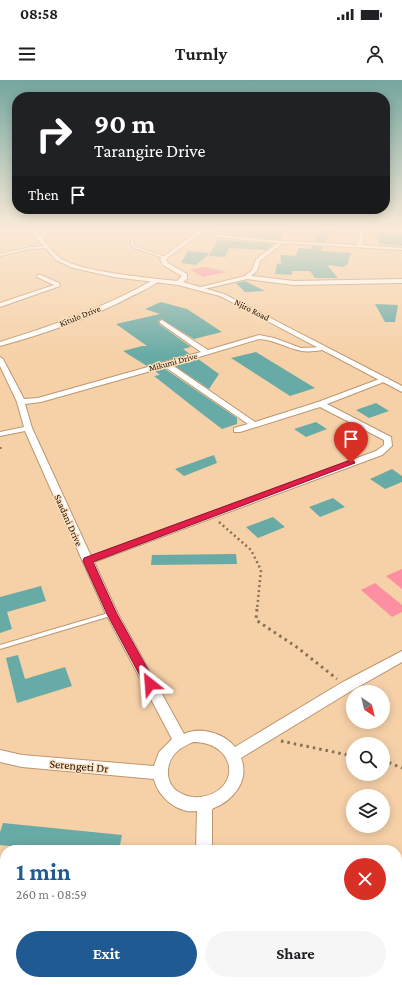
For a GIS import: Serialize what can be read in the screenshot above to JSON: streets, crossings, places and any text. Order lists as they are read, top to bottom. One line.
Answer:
{"streets":{"street":["Njiro Road","Kitulo Drive","Mikumi Drive","Saadani Drive","Serengeti Dr"]},"crossings":[["Njiro Road","Kitulo Drive"],["Njiro Road","Mikumi Drive"],["Mikumi Drive","Saadani Drive"],["Saadani Drive","Serengeti Dr"]],"north":"bottom right","page":{"status":"08:58","header":"Turnly","turn":["90 m","Tarangire Drive"],"then":"Then","heading":["1 min","260 m · 08:59"],"buttons":["Exit","Share"]}}
